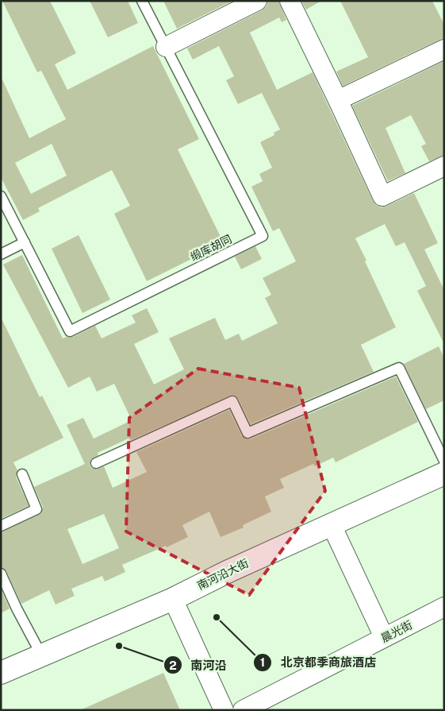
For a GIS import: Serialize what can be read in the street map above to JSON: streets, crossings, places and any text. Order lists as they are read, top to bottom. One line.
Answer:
{"streets":{"main road":["南河沿大街"],"street":["晨光街"],"lane":["缎库胡同"]},"places":["北京都季商旅酒店","南河沿"]}
